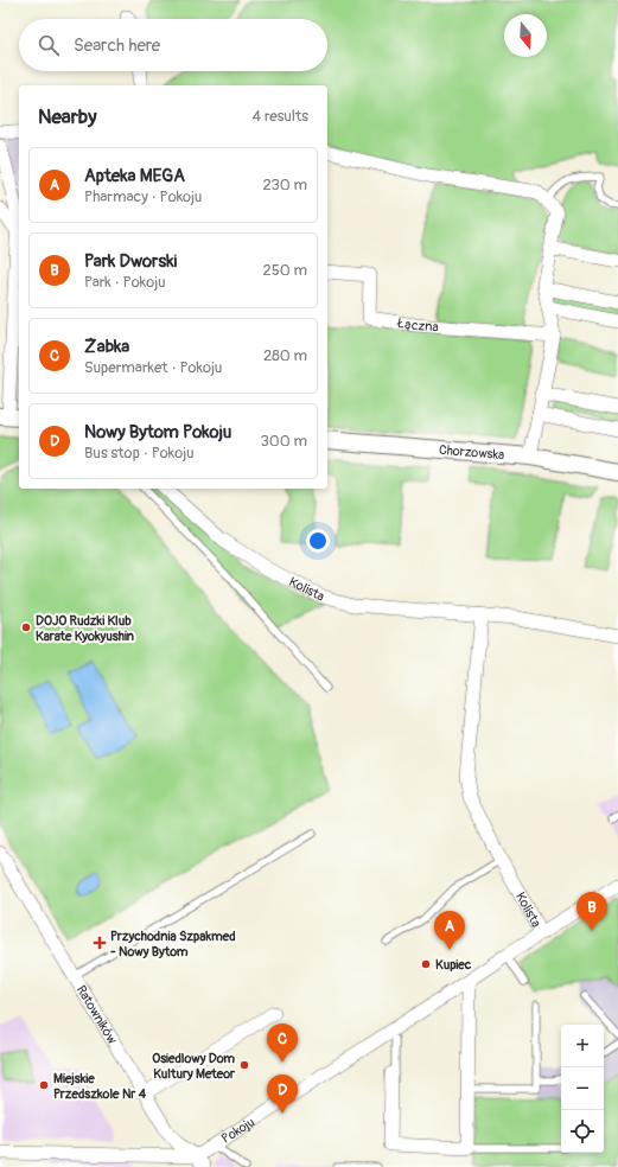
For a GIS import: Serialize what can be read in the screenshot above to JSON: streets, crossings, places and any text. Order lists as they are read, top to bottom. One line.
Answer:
{"streets":{"street":["Łączna","Chorzowska","Kolista","Ratowników","Pokoju"]},"crossings":[["Kolista","Pokoju"],["Ratowników","Pokoju"]],"places":{"other":["DOJO Rudzki Klub Karate Kyokyushin","Kupiec","Osiedlowy Dom Kultury Meteor","Miejskie Przedszkole Nr 4"],"health":["Przychodnia Szpakmed - Nowy Bytom"]},"north":"bottom","page":{"search":"Search here","heading":["Nearby","4 results"],"list":[{"mark":"A","name":"Apteka MEGA","note":"Pharmacy · Pokoju","value":"230 m"},{"mark":"B","name":"Park Dworski","note":"Park · Pokoju","value":"250 m"},{"mark":"C","name":"Żabka","note":"Supermarket · Pokoju","value":"280 m"},{"mark":"D","name":"Nowy Bytom Pokoju","note":"Bus stop · Pokoju","value":"300 m"}],"pins":["B","A","C","D"],"map_buttons":["+","−"]}}
